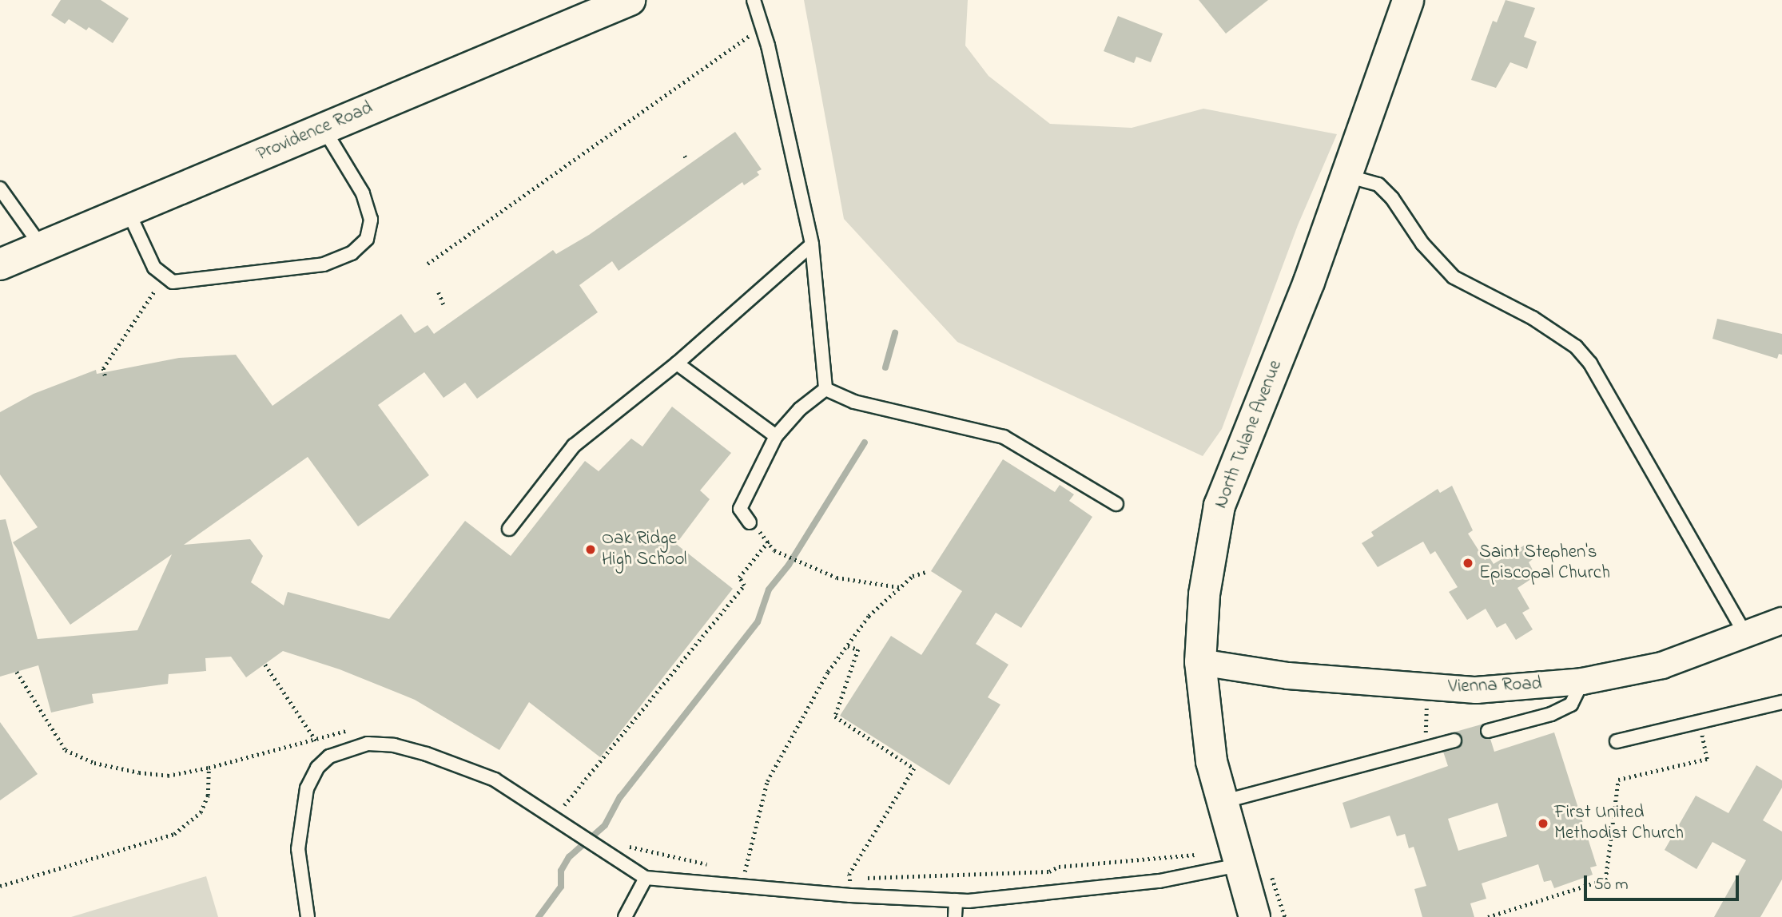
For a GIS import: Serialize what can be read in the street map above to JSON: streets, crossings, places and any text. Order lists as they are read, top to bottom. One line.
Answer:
{"streets":{"street":["Providence Road","North Tulane Avenue","Vienna Road"]},"crossings":[["North Tulane Avenue","Vienna Road"]],"places":["Oak Ridge High School","Saint Stephen's Episcopal Church","First United Methodist Church"],"scale_bar":"50 m"}
